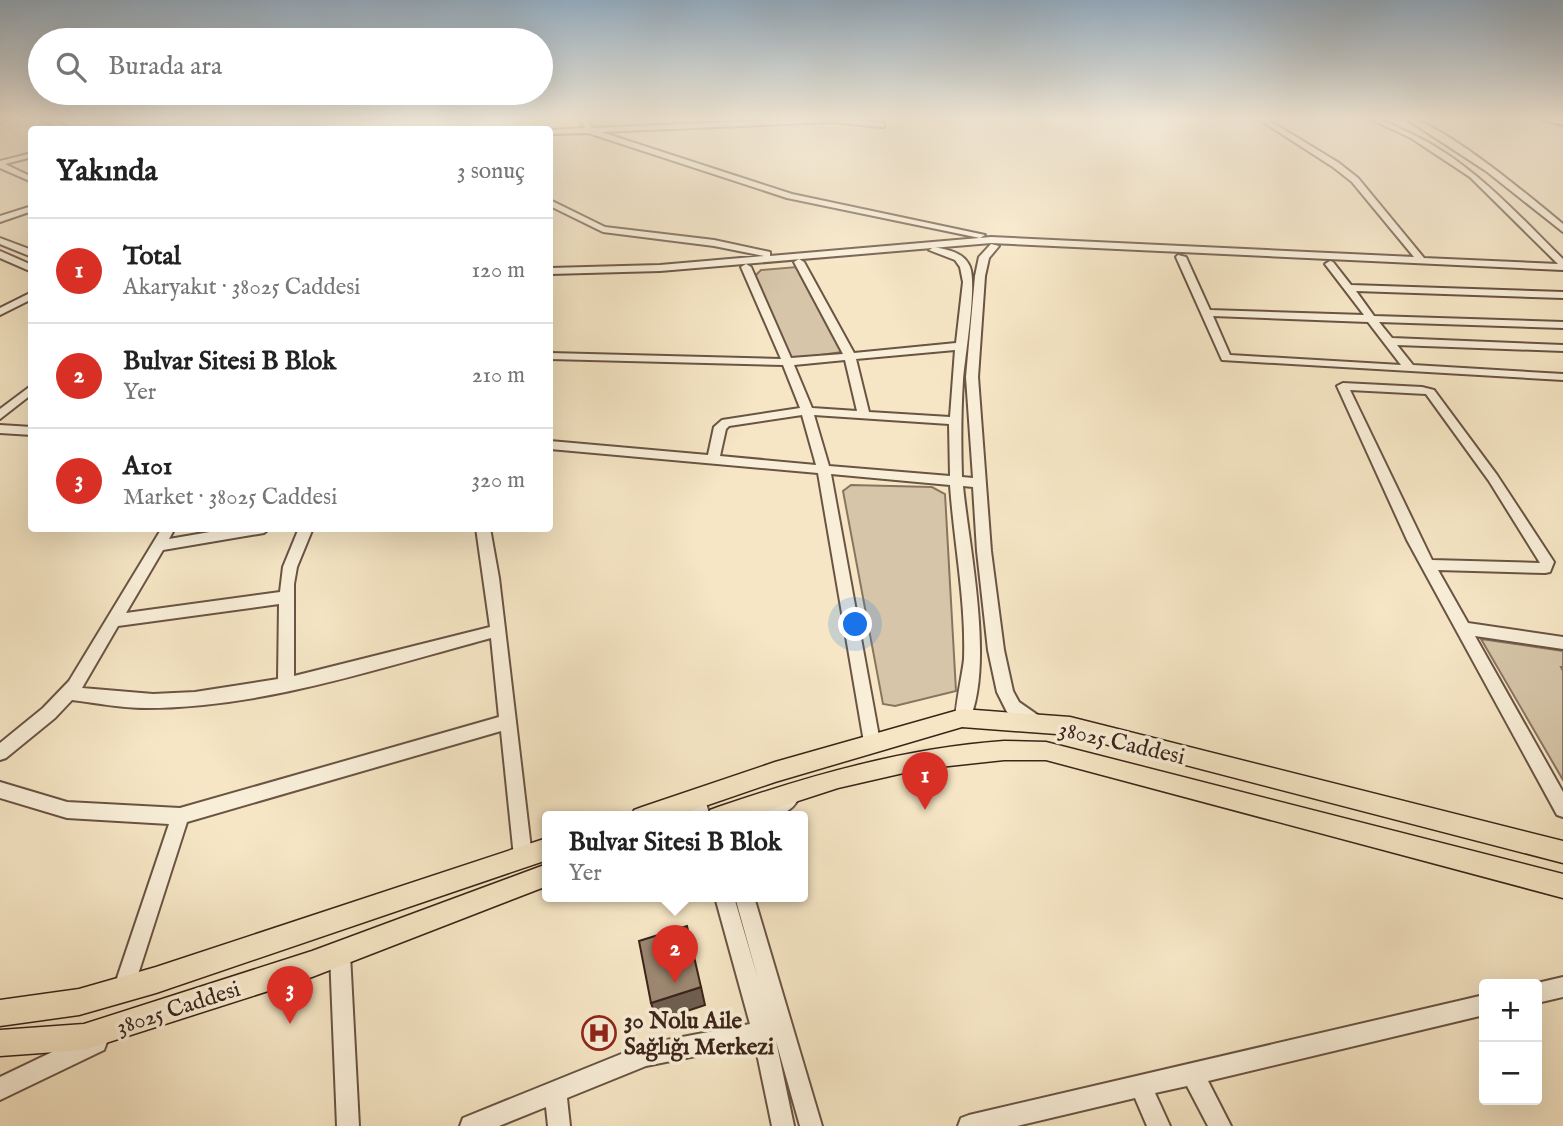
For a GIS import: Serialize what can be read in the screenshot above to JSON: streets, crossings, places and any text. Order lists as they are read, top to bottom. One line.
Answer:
{"streets":{"main road":["38025 Caddesi"]},"places":{"hospital":["30 Nolu Aile Sağlığı Merkezi"]},"page":{"search":"Burada ara","heading":["Yakında","3 sonuç"],"list":[{"mark":"1","name":"Total","note":"Akaryakıt · 38025 Caddesi","value":"120 m"},{"mark":"2","name":"Bulvar Sitesi B Blok","note":"Yer","value":"210 m"},{"mark":"3","name":"A101","note":"Market · 38025 Caddesi","value":"320 m"}],"pins":["1","2","3"],"popup":["Bulvar Sitesi B Blok","Yer"],"map_buttons":["+","−"]}}
